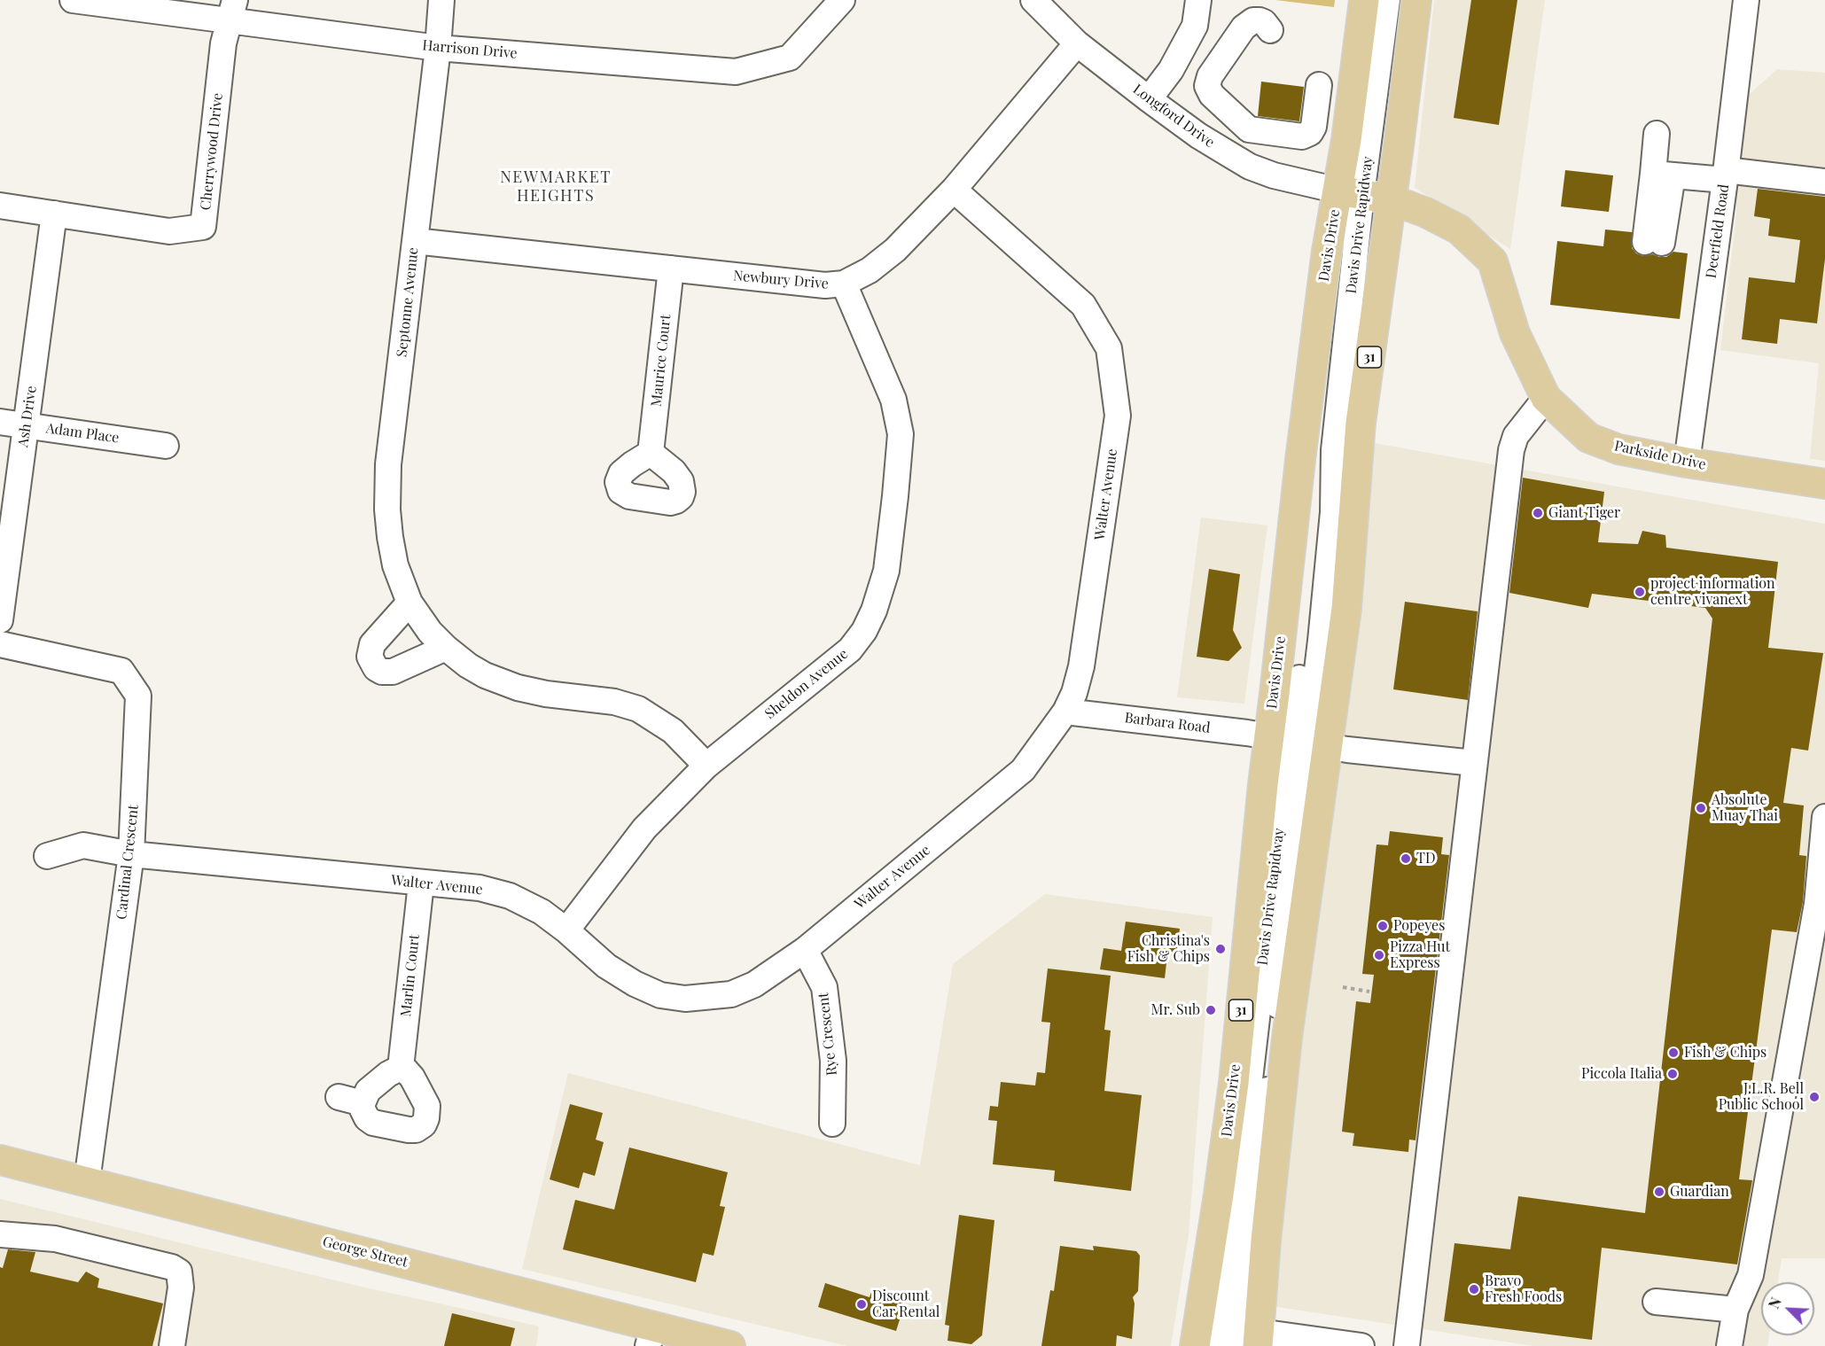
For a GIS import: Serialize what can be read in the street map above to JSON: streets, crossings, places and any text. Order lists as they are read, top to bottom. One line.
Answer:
{"streets":{"main road":["Davis Drive","31","Parkside Drive","George Street"],"street":["Harrison Drive","Longford Drive","Cherrywood Drive","Davis Drive Rapidway","Deerfield Road","Newbury Drive","Septonne Avenue","Maurice Court","Ash Drive","Adam Place","Walter Avenue","Sheldon Avenue","Barbara Road","Cardinal Crescent","Marlin Court","Rye Crescent"]},"crossings":[["Harrison Drive","Cherrywood Drive"],["Harrison Drive","Septonne Avenue"],["Longford Drive","Davis Drive Rapidway"],["Longford Drive","Davis Drive"],["Longford Drive","Newbury Drive"],["Longford Drive","Parkside Drive"],["Cherrywood Drive","Ash Drive"],["Davis Drive Rapidway","Davis Drive"],["Davis Drive Rapidway","Parkside Drive"],["Davis Drive Rapidway","Barbara Road"],["Deerfield Road","Parkside Drive"],["Davis Drive","Parkside Drive"],["Davis Drive","Barbara Road"],["Newbury Drive","Septonne Avenue"],["Newbury Drive","Maurice Court"],["Newbury Drive","Walter Avenue"],["Newbury Drive","Sheldon Avenue"],["Septonne Avenue","Sheldon Avenue"],["Ash Drive","Adam Place"],["Walter Avenue","Sheldon Avenue"],["Walter Avenue","Barbara Road"],["Walter Avenue","Cardinal Crescent"],["Walter Avenue","Marlin Court"],["Walter Avenue","Rye Crescent"],["Cardinal Crescent","George Street"]],"districts":["NEWMARKET HEIGHTS"],"places":["Giant Tiger","project information centre vivanext","Absolute Muay Thai","TD","Popeyes","Christina's Fish & Chips","Pizza Hut Express","Mr. Sub","Fish & Chips","Piccola Italia","J.L.R. Bell Public School","Guardian","Bravo Fresh Foods","Discount Car Rental"],"north":"top left"}
